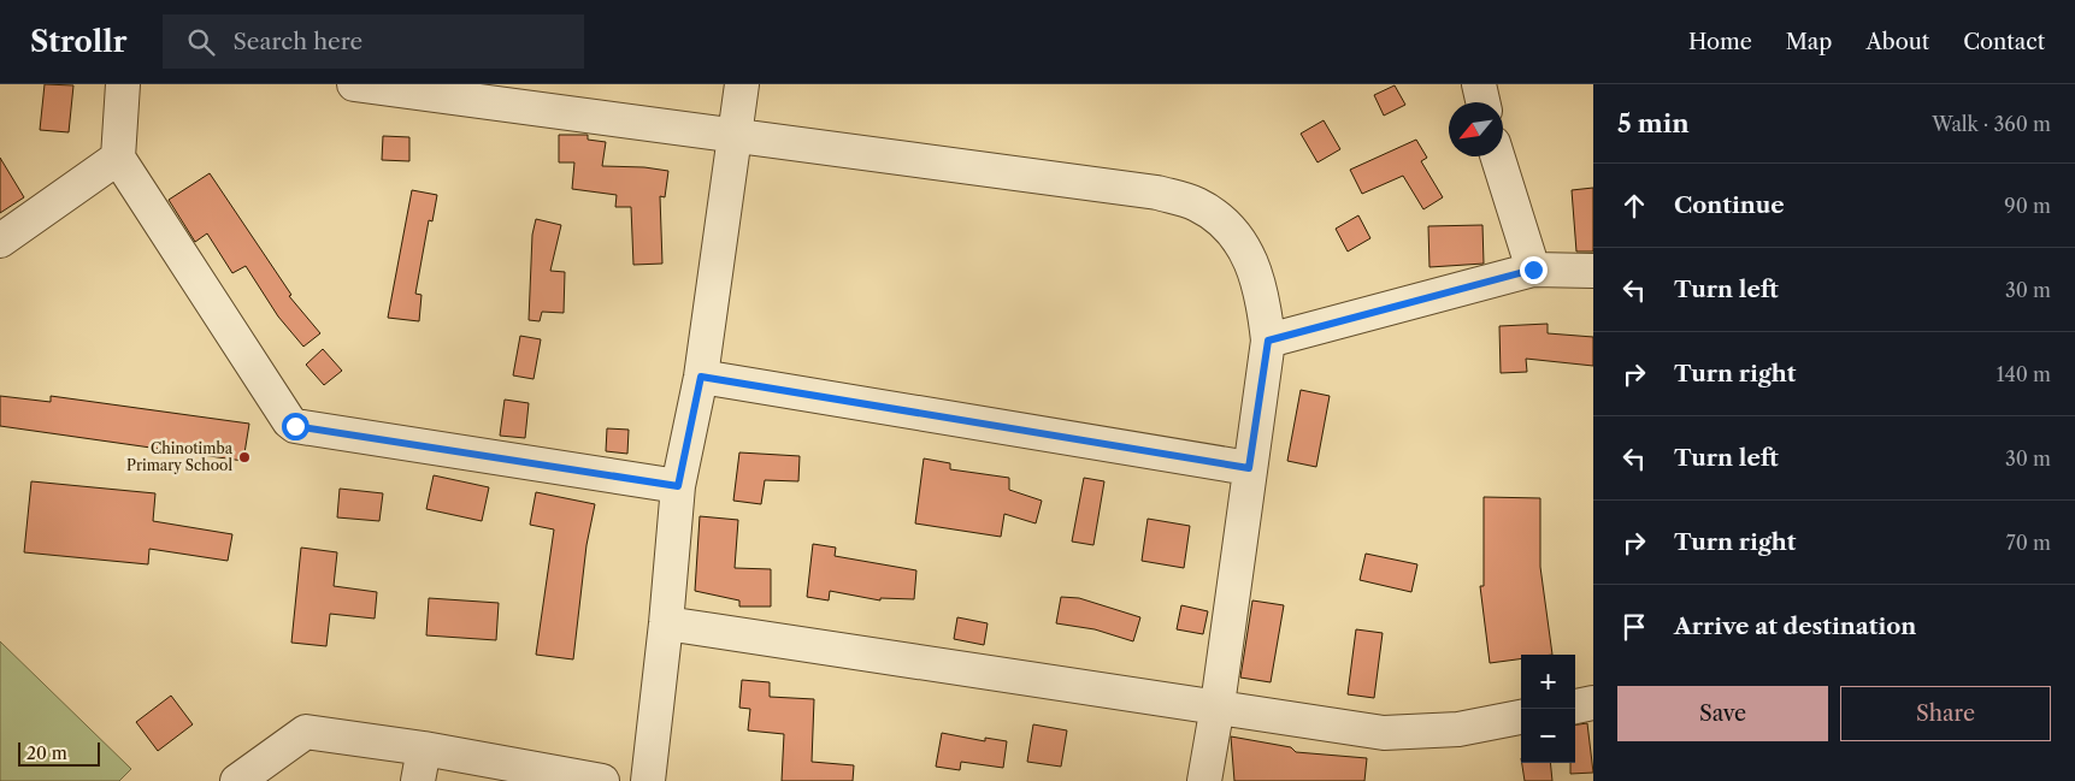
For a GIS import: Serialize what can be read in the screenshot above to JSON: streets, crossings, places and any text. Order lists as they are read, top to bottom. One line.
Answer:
{"places":["Chinotimba Primary School"],"scale_bar":"20 m","north":"bottom left","page":{"header":"Strollr","search":"Search here","nav":["Home","Map","About","Contact"],"heading":["5 min","Walk · 360 m"],"list":[["Continue","90 m"],["Turn left","30 m"],["Turn right","140 m"],["Turn left","30 m"],["Turn right","70 m"],"Arrive at destination"],"map_buttons":["+","−"],"buttons":["Save","Share"],"scale":"20 m"}}
